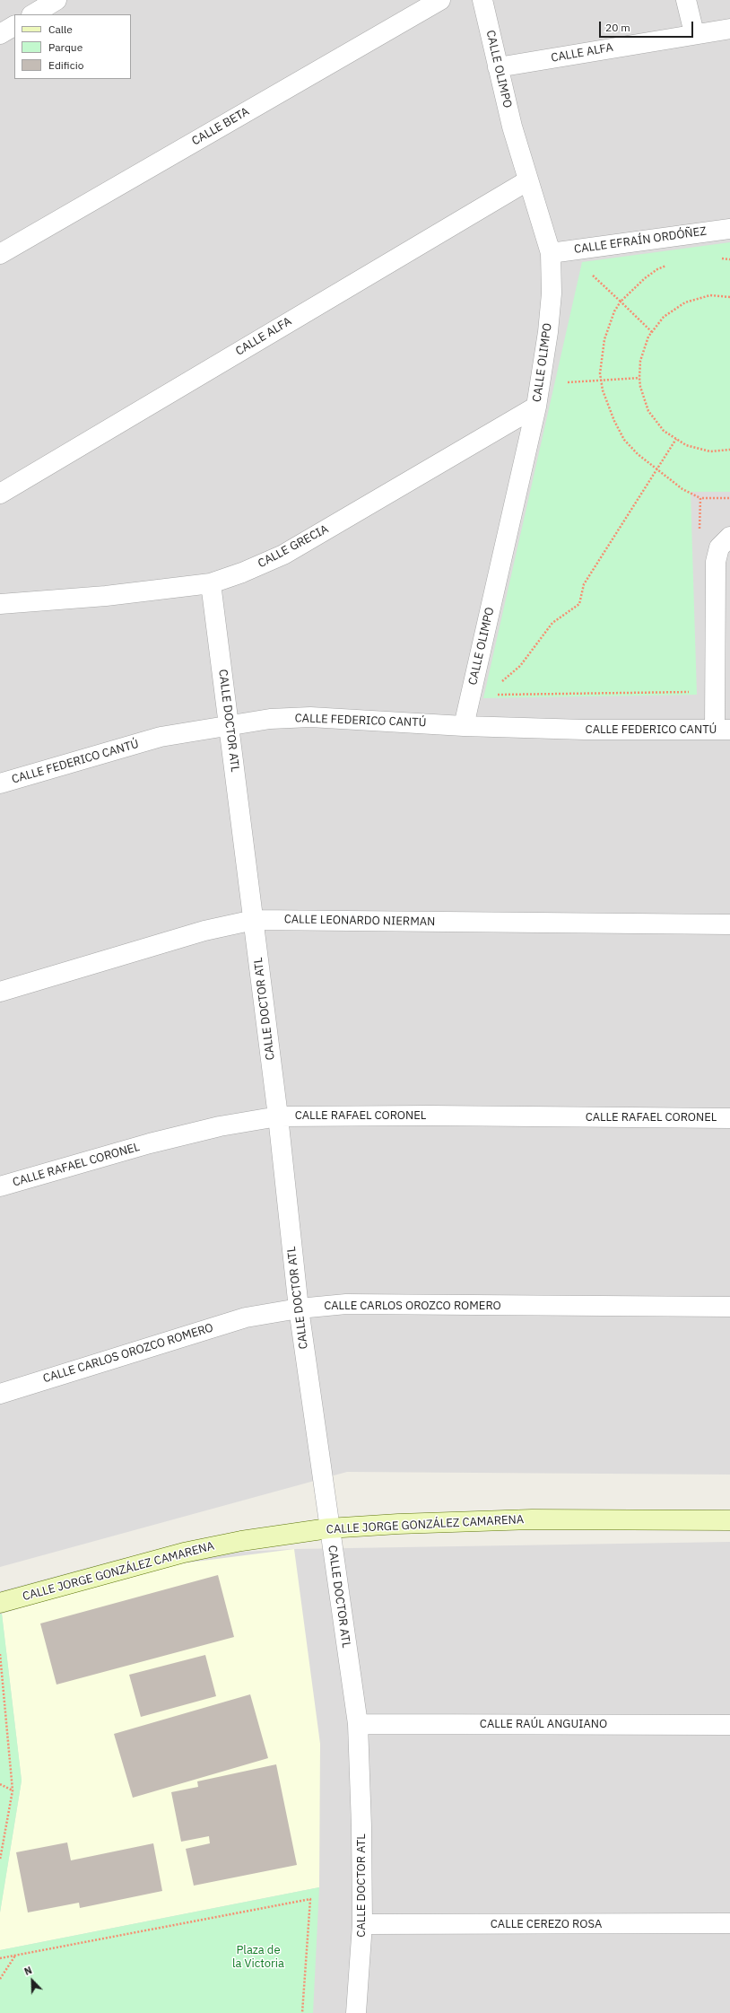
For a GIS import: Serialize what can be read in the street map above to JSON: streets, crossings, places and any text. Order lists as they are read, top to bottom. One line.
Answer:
{"streets":{"street":["CALLE ALFA","CALLE OLIMPO","CALLE BETA","CALLE EFRAÍN ORDÓÑEZ","CALLE GRECIA","CALLE DOCTOR ATL","CALLE FEDERICO CANTÚ","CALLE LEONARDO NIERMAN","CALLE RAFAEL CORONEL","CALLE CARLOS OROZCO ROMERO","CALLE JORGE GONZÁLEZ CAMARENA","CALLE RAÚL ANGUIANO","CALLE CEREZO ROSA"]},"crossings":[["CALLE ALFA","CALLE OLIMPO"],["CALLE OLIMPO","CALLE EFRAÍN ORDÓÑEZ"],["CALLE OLIMPO","CALLE GRECIA"],["CALLE OLIMPO","CALLE FEDERICO CANTÚ"],["CALLE GRECIA","CALLE DOCTOR ATL"],["CALLE DOCTOR ATL","CALLE FEDERICO CANTÚ"],["CALLE DOCTOR ATL","CALLE LEONARDO NIERMAN"],["CALLE DOCTOR ATL","CALLE RAFAEL CORONEL"],["CALLE DOCTOR ATL","CALLE CARLOS OROZCO ROMERO"],["CALLE DOCTOR ATL","CALLE JORGE GONZÁLEZ CAMARENA"],["CALLE DOCTOR ATL","CALLE RAÚL ANGUIANO"],["CALLE DOCTOR ATL","CALLE CEREZO ROSA"]],"parks":["Plaza de la Victoria"],"legend":["Calle","Parque","Edificio"],"scale_bar":"20 m","north":"top left"}
